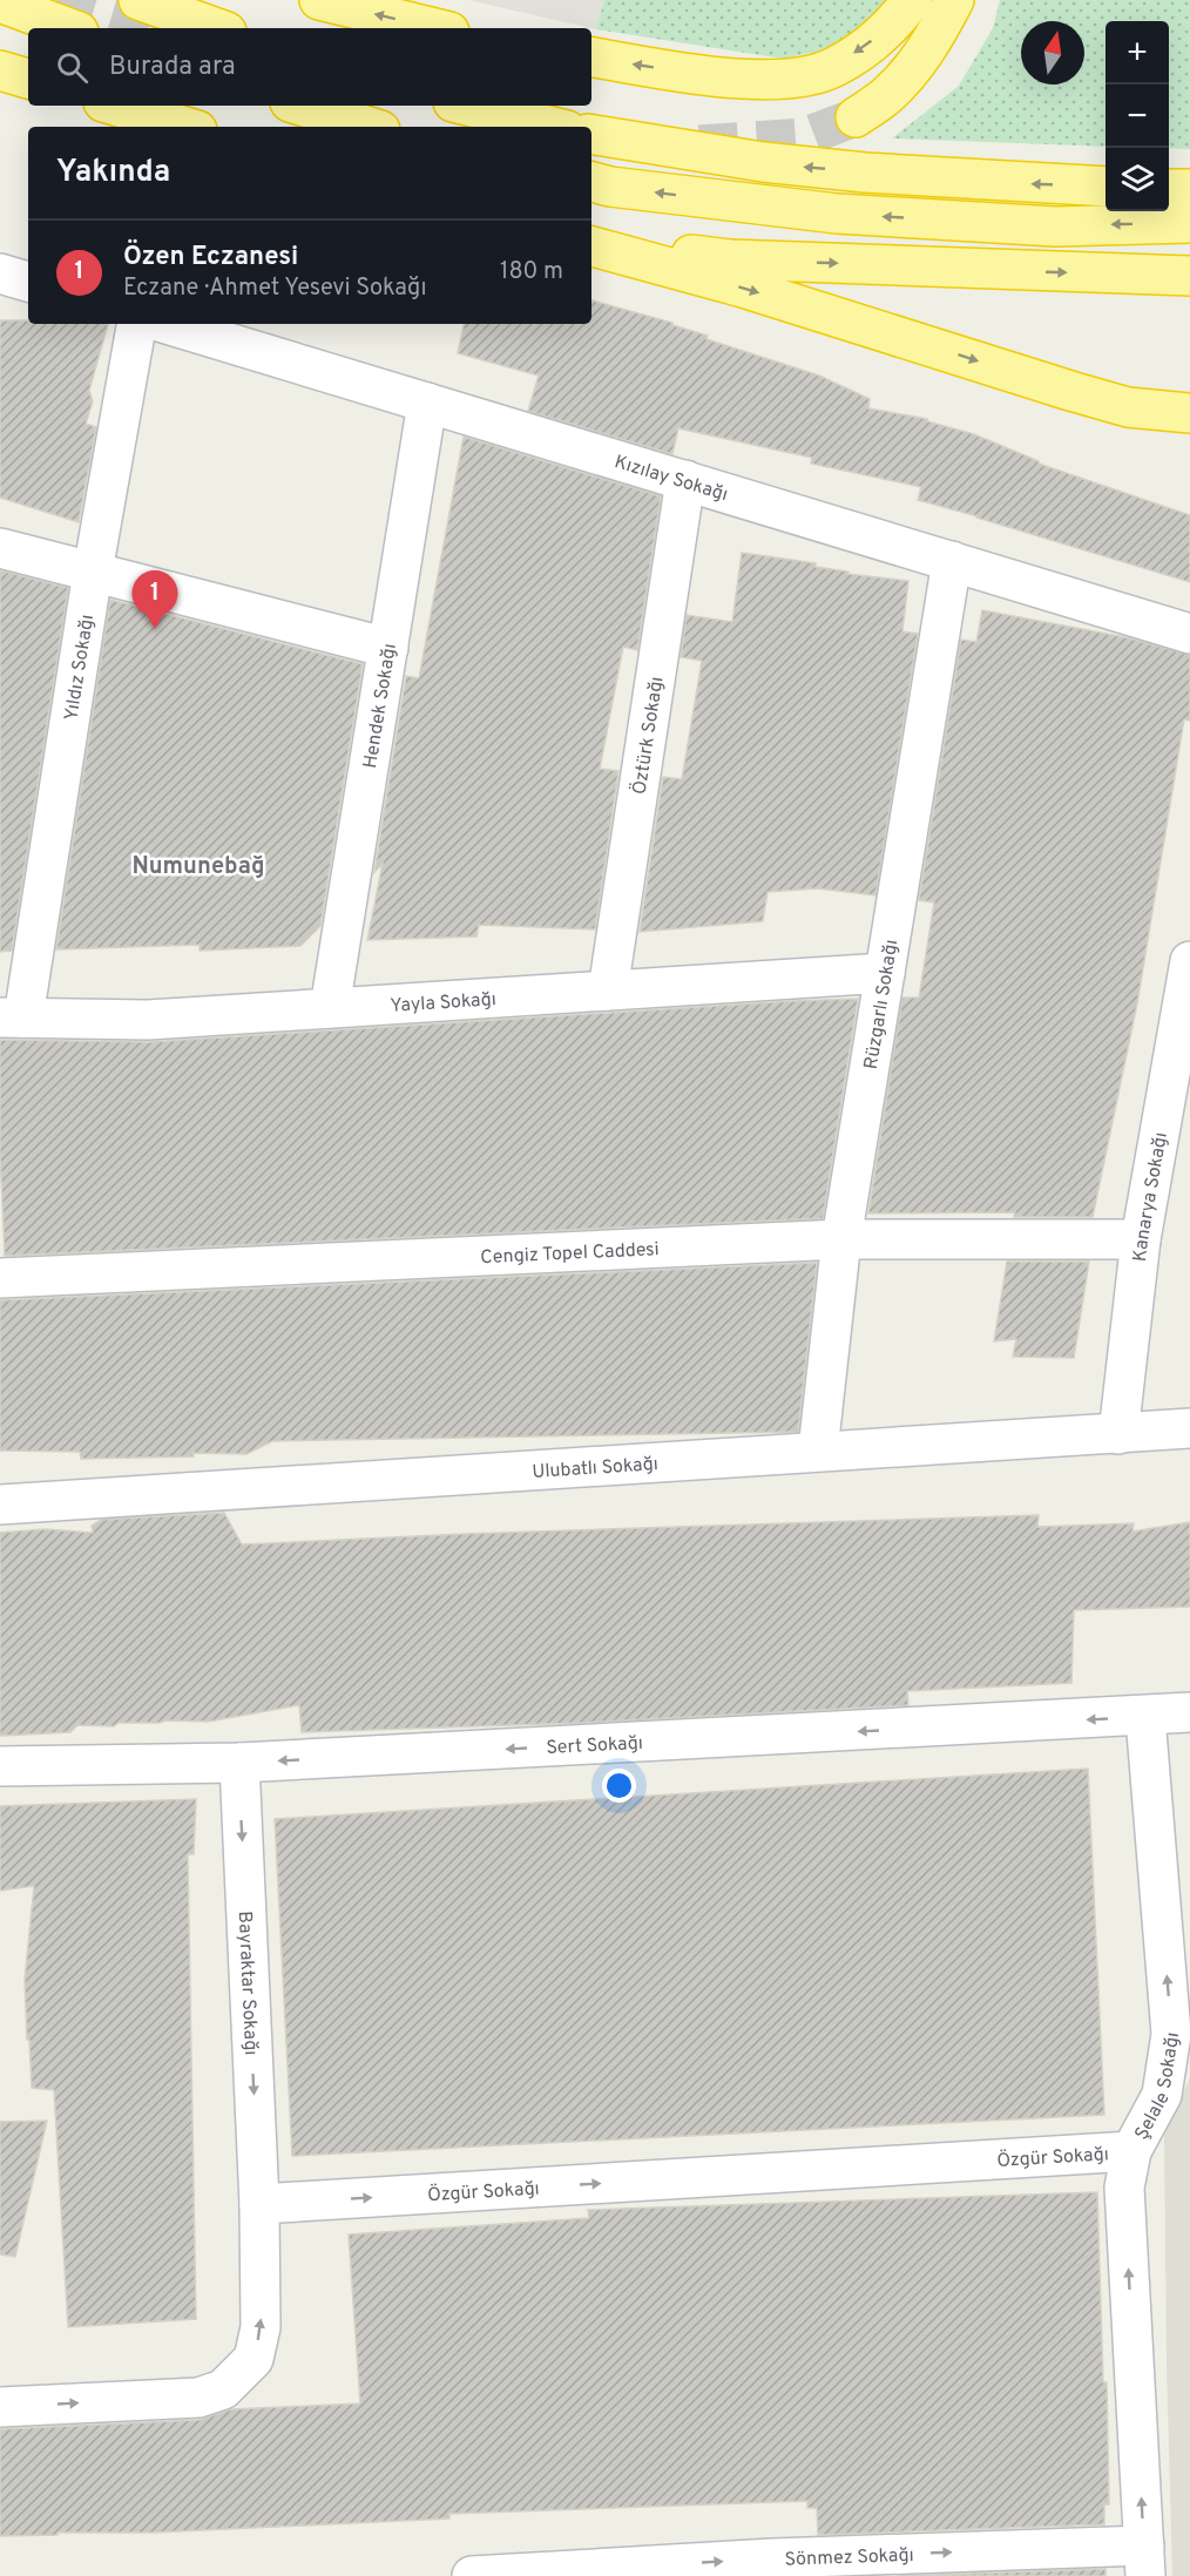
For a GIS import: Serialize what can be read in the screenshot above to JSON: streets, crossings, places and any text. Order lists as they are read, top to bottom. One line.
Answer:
{"streets":{"street":["Kızılay Sokağı","Yıldız Sokağı","Hendek Sokağı","Öztürk Sokağı","Yayla Sokağı","Rüzgarlı Sokağı","Kanarya Sokağı","Cengiz Topel Caddesi","Ulubatlı Sokağı","Sert Sokağı","Bayraktar Sokağı","Şelale Sokağı","Özgür Sokağı","Sönmez Sokağı"]},"crossings":[["Kızılay Sokağı","Hendek Sokağı"],["Kızılay Sokağı","Öztürk Sokağı"],["Kızılay Sokağı","Rüzgarlı Sokağı"],["Yıldız Sokağı","Yayla Sokağı"],["Hendek Sokağı","Yayla Sokağı"],["Öztürk Sokağı","Yayla Sokağı"],["Yayla Sokağı","Rüzgarlı Sokağı"],["Rüzgarlı Sokağı","Cengiz Topel Caddesi"],["Rüzgarlı Sokağı","Ulubatlı Sokağı"],["Kanarya Sokağı","Cengiz Topel Caddesi"],["Kanarya Sokağı","Ulubatlı Sokağı"],["Sert Sokağı","Bayraktar Sokağı"],["Sert Sokağı","Şelale Sokağı"],["Bayraktar Sokağı","Özgür Sokağı"],["Şelale Sokağı","Özgür Sokağı"],["Şelale Sokağı","Sönmez Sokağı"]],"one_way":["Sert Sokağı","Bayraktar Sokağı","Şelale Sokağı","Özgür Sokağı","Sönmez Sokağı"],"districts":["Numunebağ"],"north":"top","page":{"map_buttons":["+","−"],"search":"Burada ara","heading":"Yakında","list":[{"mark":"1","name":"Özen Eczanesi","note":"Eczane · Ahmet Yesevi Sokağı","value":"180 m"}],"pins":"1"}}
